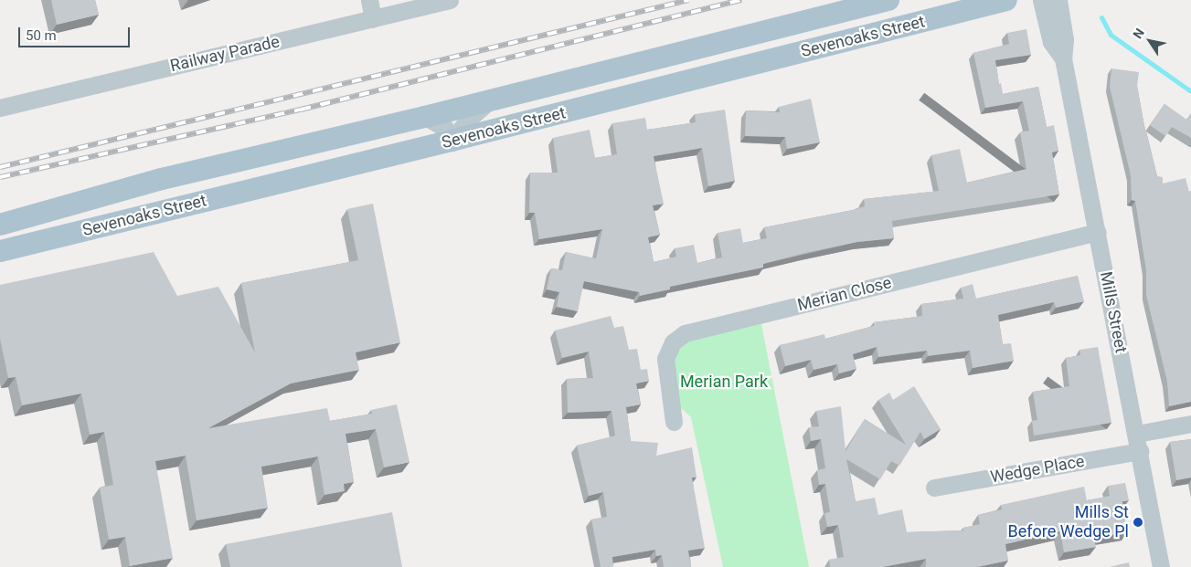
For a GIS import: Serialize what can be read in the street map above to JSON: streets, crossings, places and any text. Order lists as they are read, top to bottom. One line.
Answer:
{"streets":{"main road":["Sevenoaks Street"],"street":["Railway Parade","Merian Close","Mills Street","Wedge Place"]},"crossings":[["Merian Close","Mills Street"],["Mills Street","Wedge Place"]],"parks":["Merian Park"],"places":["Mills St Before Wedge Pl"],"scale_bar":"50 m","north":"top left"}
